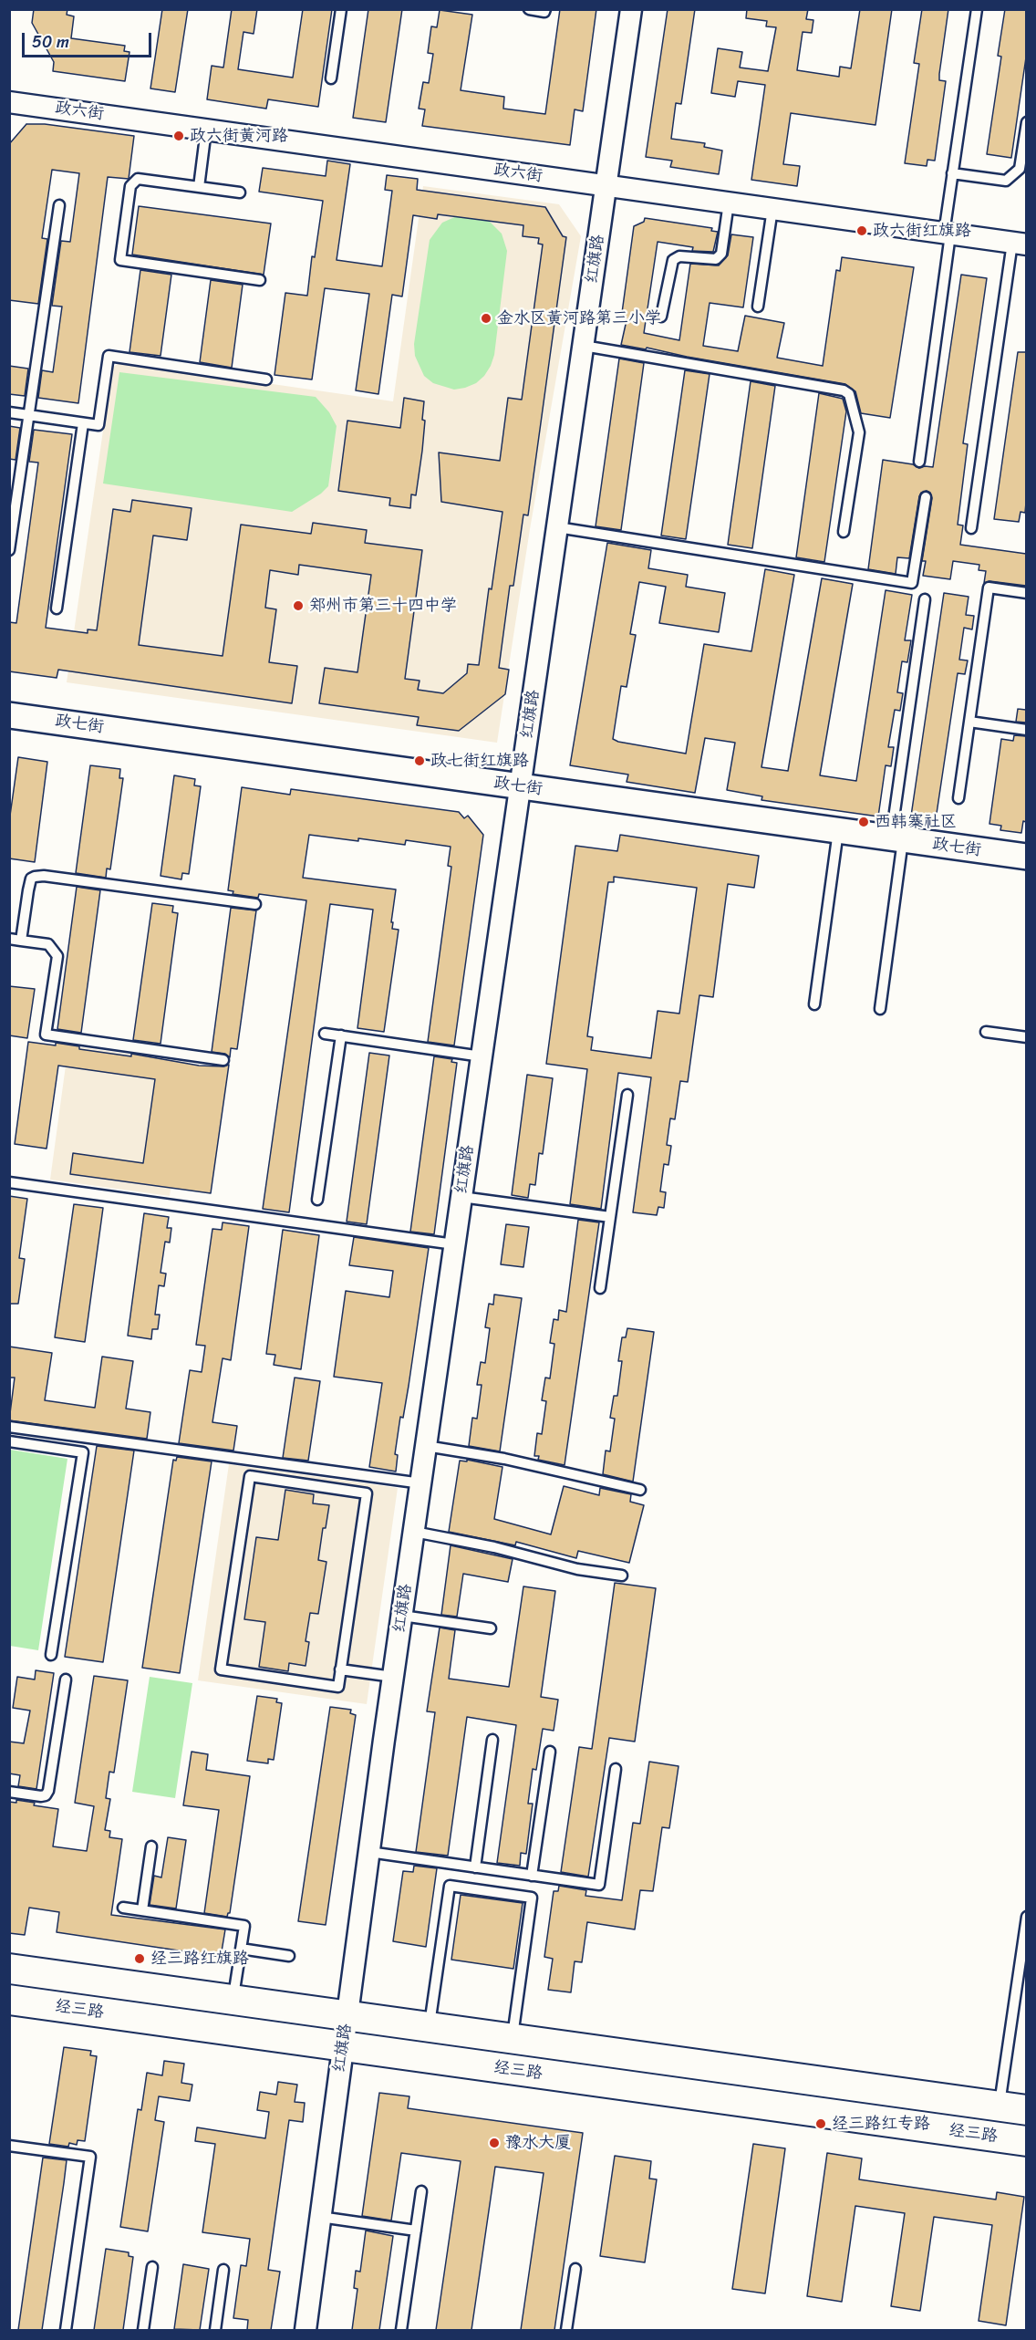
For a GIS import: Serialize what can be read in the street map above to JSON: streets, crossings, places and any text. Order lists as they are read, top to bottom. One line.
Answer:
{"streets":{"main road":["经三路"],"street":["政六街","红旗路","政七街"]},"crossings":[["政六街","红旗路"],["红旗路","政七街"],["红旗路","经三路"]],"places":["政六街黄河路","政六街红旗路","金水区黄河路第三小学","郑州市第三十四中学","政七街红旗路","西韩寨社区","经三路红旗路","经三路红专路","豫水大厦"],"scale_bar":"50 m"}
